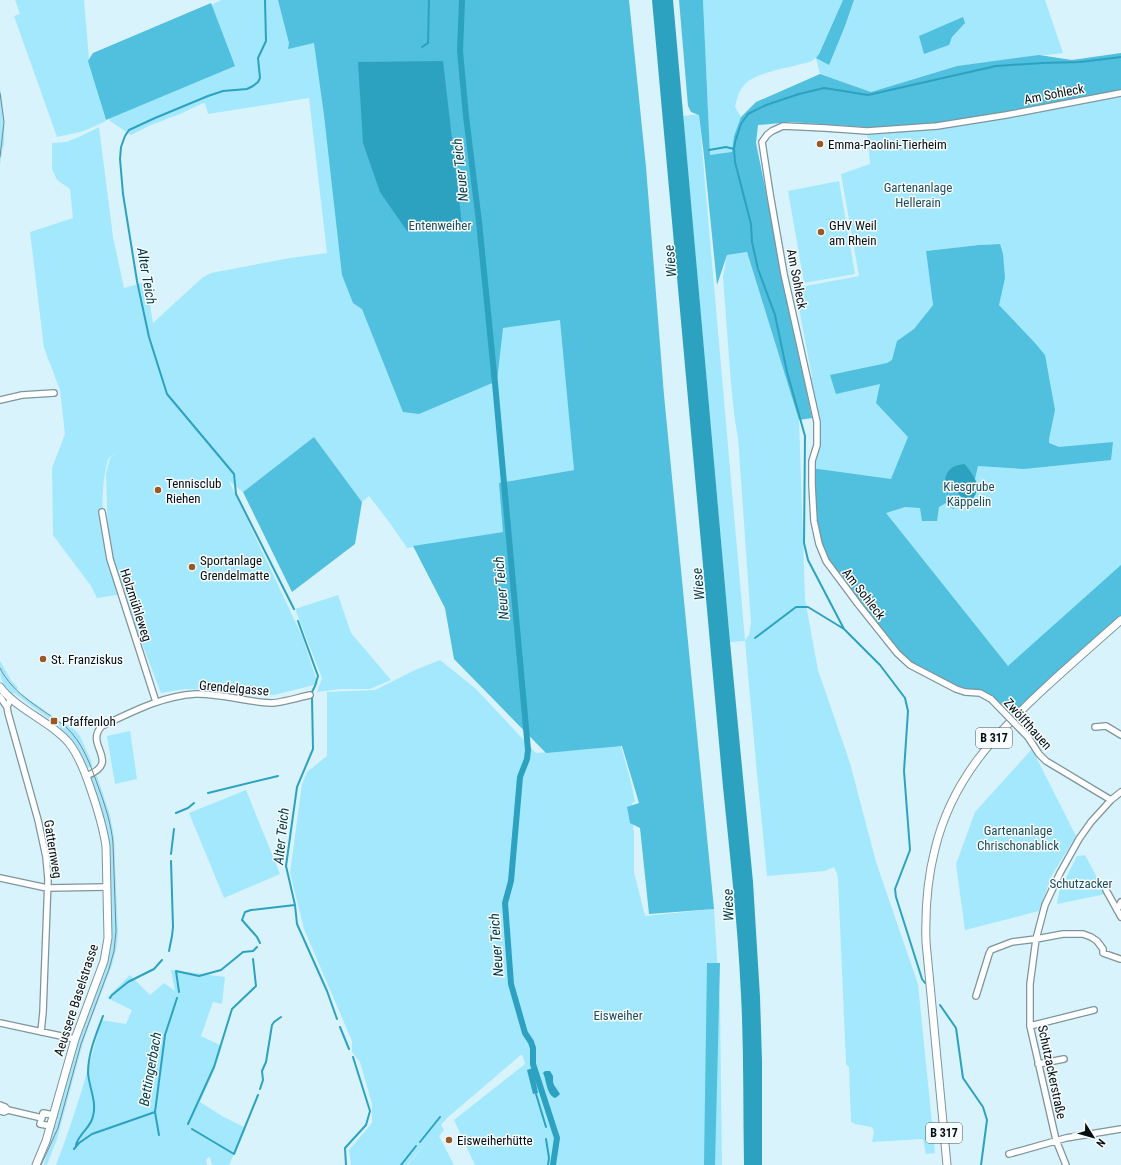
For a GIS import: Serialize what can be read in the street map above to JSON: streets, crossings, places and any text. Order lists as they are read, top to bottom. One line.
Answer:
{"streets":{"main road":["B 317","Aeussere Baselstrasse"],"street":["Am Sohleck","Holzmühleweg","Grendelgasse","Zwölfthauen","Gatternweg","Schutzackerstraße"]},"crossings":[["Am Sohleck","Zwölfthauen"],["Holzmühleweg","Grendelgasse"],["Grendelgasse","Aeussere Baselstrasse"],["Zwölfthauen","Schutzackerstraße"]],"water":["Neuer Teich","Wiese","Alter Teich","Bettingerbach"],"parks":["Gartenanlage Hellerain","Entenweiher","Kiesgrube Käppelin","Gartenanlage Chrischonablick","Schutzacker","Eisweiher"],"places":{"other":["Emma-Paolini-Tierheim","GHV Weil am Rhein","Tennisclub Riehen","Sportanlage Grendelmatte","St. Franziskus","Eisweiherhütte"],"transit":["Pfaffenloh"]},"north":"bottom right"}
